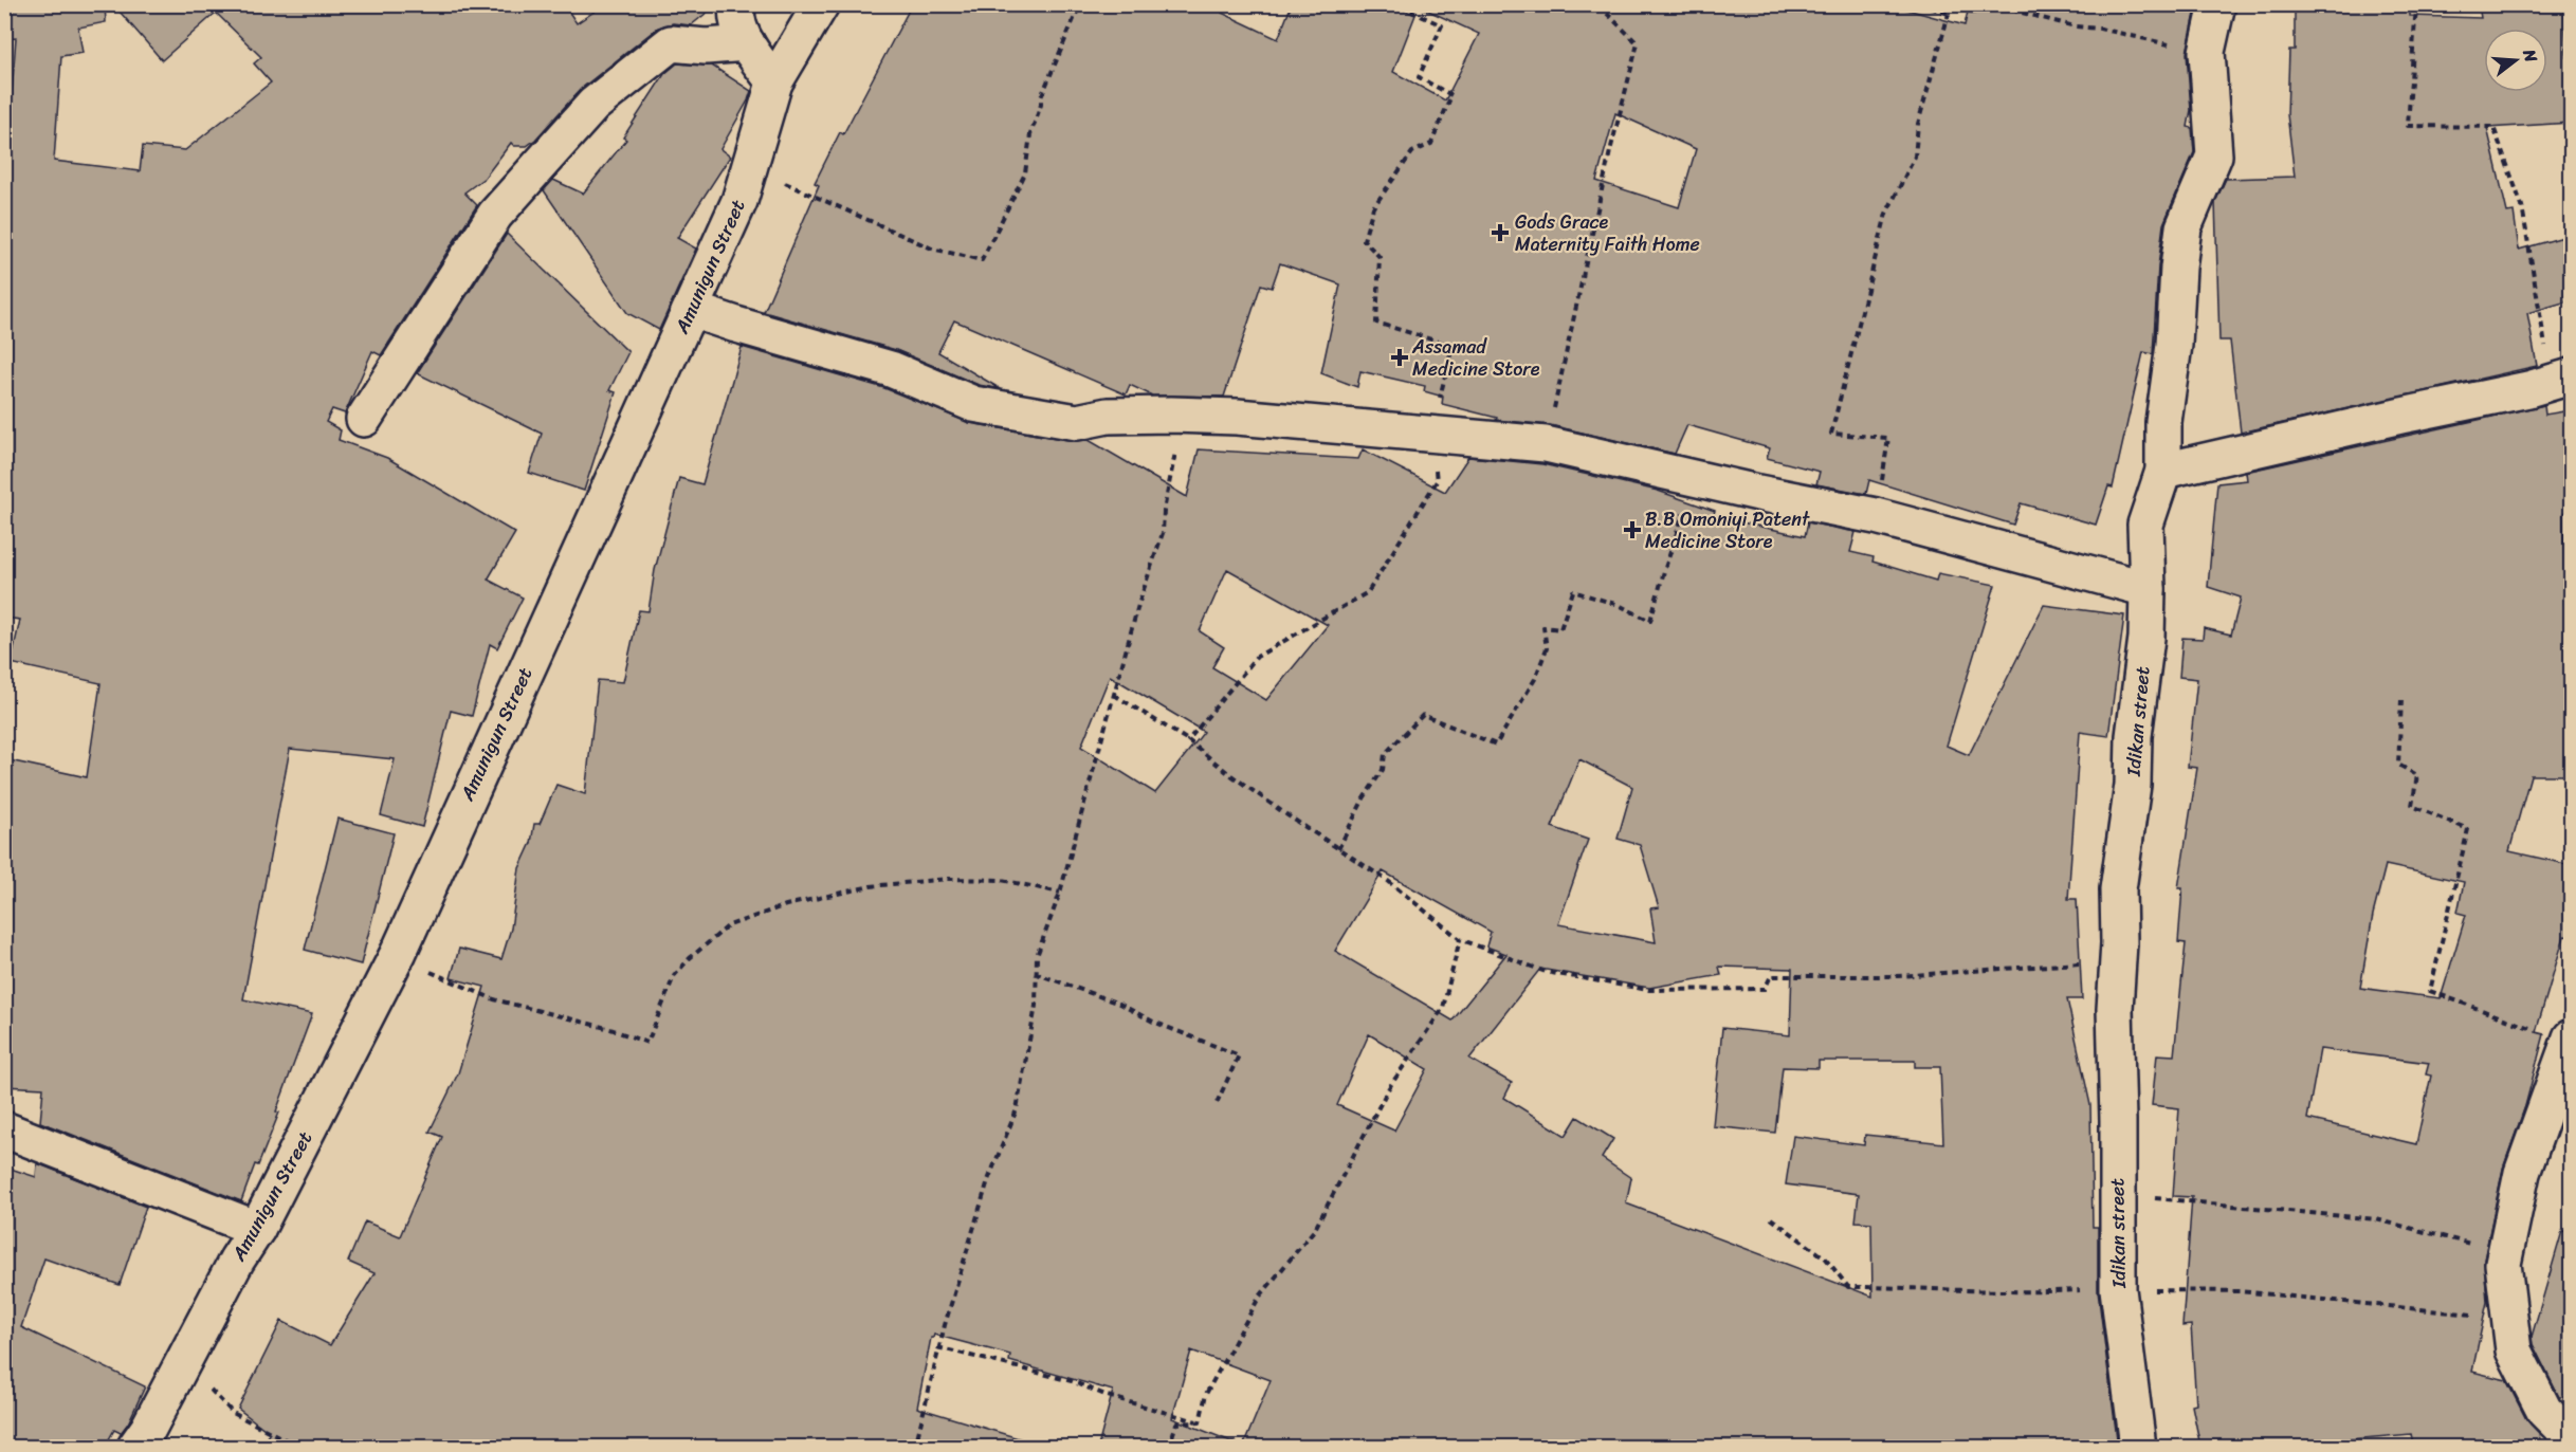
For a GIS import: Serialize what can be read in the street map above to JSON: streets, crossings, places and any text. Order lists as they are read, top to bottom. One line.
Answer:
{"streets":{"street":["Amunigun Street","Idikan street"]},"places":{"health":["Gods Grace Maternity Faith Home","Assamad Medicine Store","B.B Omoniyi Patent Medicine Store"]},"north":"right"}
